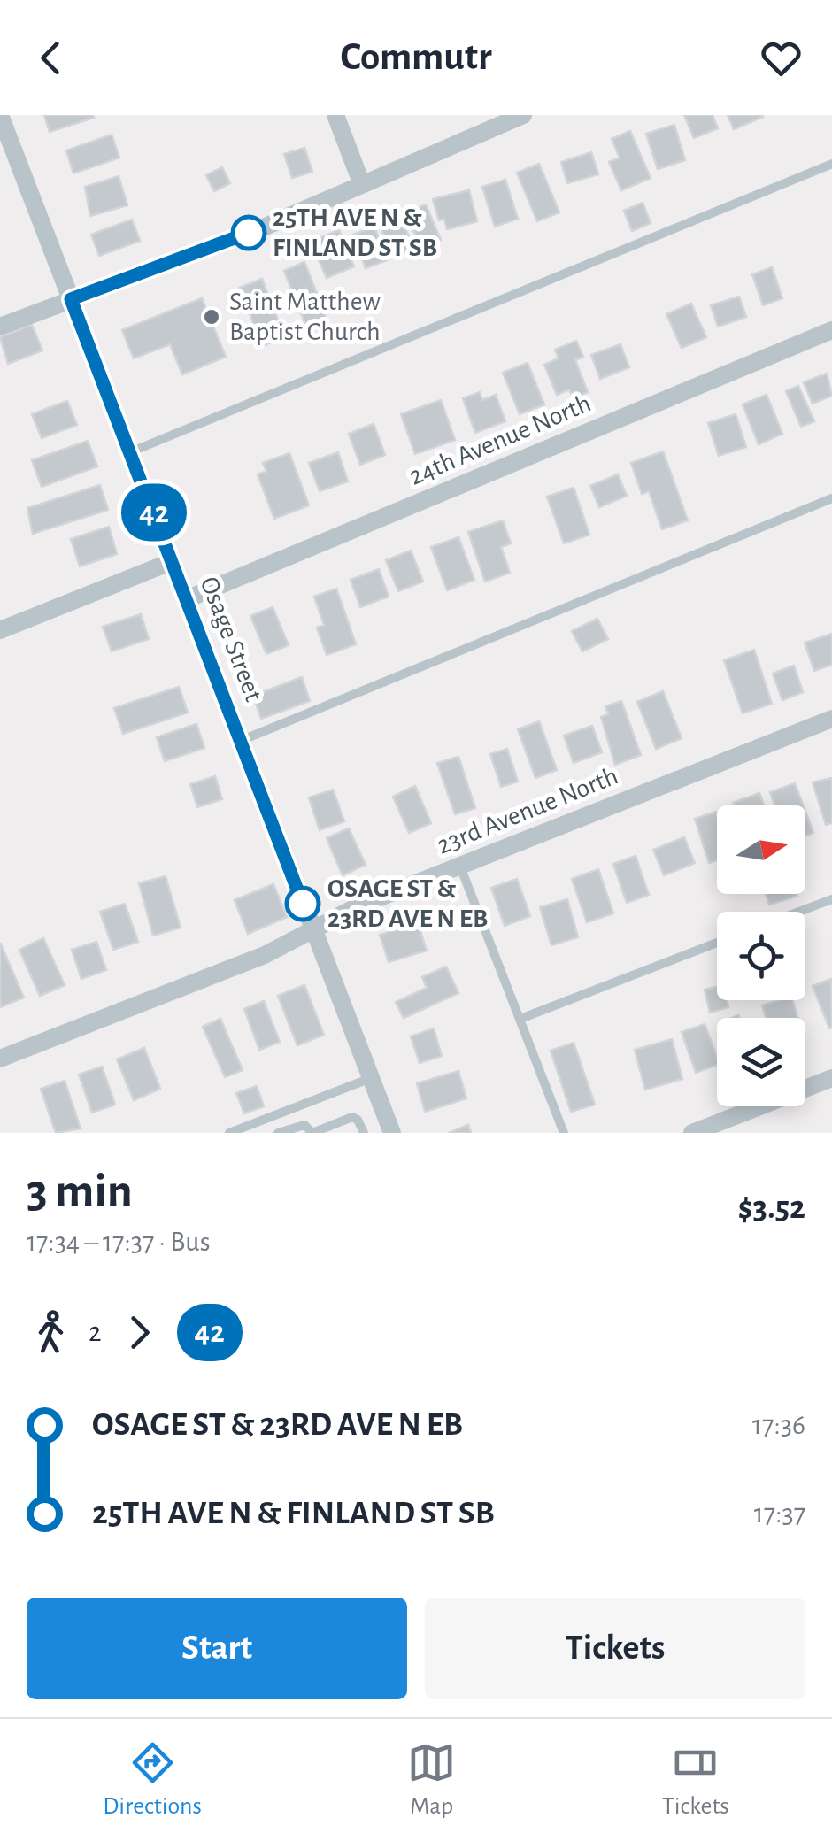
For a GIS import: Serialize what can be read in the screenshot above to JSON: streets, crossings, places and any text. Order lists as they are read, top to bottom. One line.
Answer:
{"streets":{"street":["24th Avenue North","Osage Street","23rd Avenue North"]},"crossings":[["24th Avenue North","Osage Street"],["Osage Street","23rd Avenue North"]],"places":["25TH AVE N & FINLAND ST SB","Saint Matthew Baptist Church","OSAGE ST & 23RD AVE N EB"],"lines":["bus line 42"],"north":"right","page":{"header":"Commutr","on_map":"42","heading":["3 min","17:34 – 17:37 · Bus","$3.52"],"legs":["2","42"],"list":[{"name":"OSAGE ST & 23RD AVE N EB","value":"17:36"},{"name":"25TH AVE N & FINLAND ST SB","value":"17:37"}],"buttons":["Start","Tickets"],"tabs":["Directions","Map","Tickets"]}}
